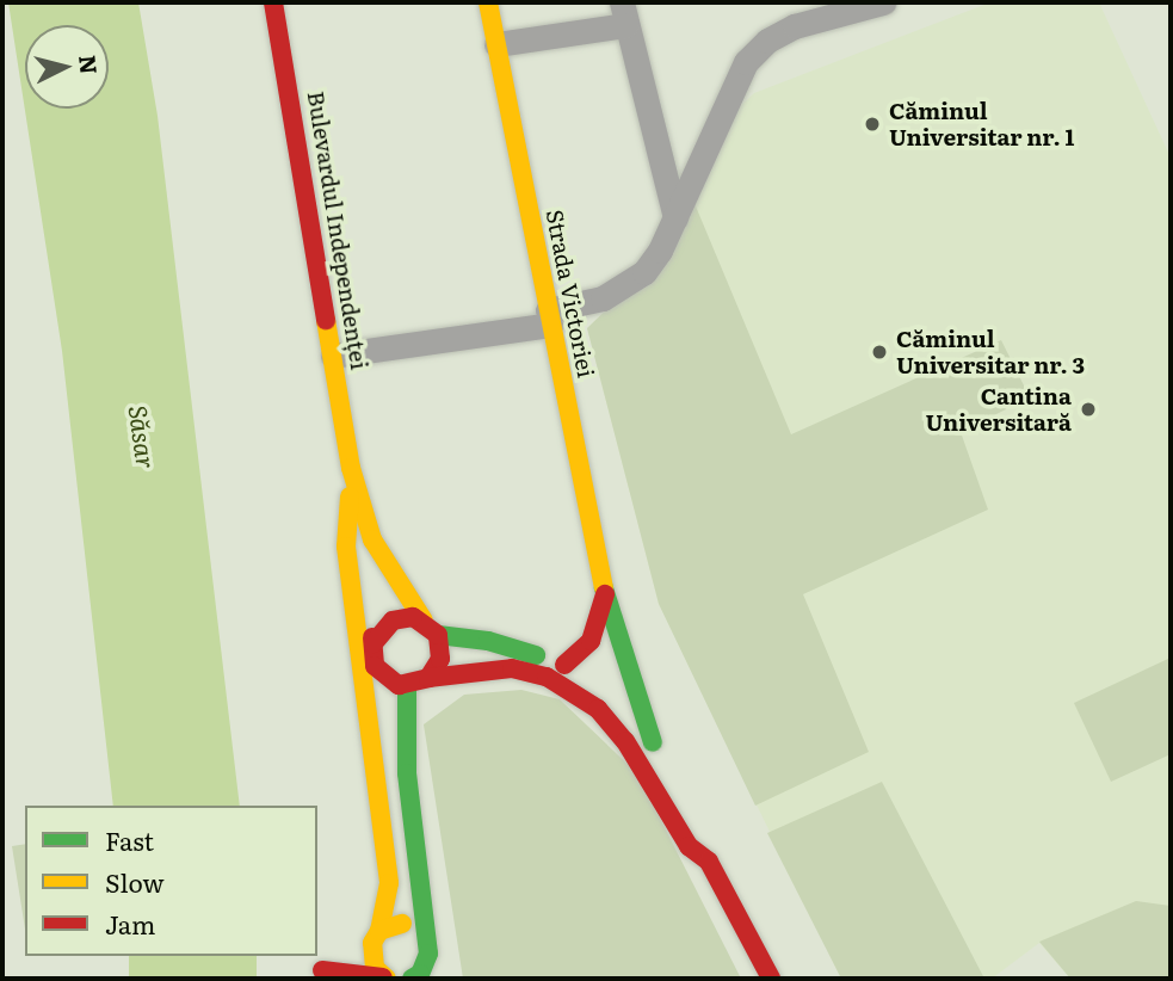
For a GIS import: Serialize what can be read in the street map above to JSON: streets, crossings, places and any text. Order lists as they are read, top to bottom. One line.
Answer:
{"streets":{"main road":["Bulevardul Independenței","Strada Victoriei"]},"crossings":[["Bulevardul Independenței","Strada Victoriei"]],"water":["Săsar"],"places":["Căminul Universitar nr. 1","Căminul Universitar nr. 3","Cantina Universitară"],"legend":["Fast","Slow","Jam"],"north":"right"}
